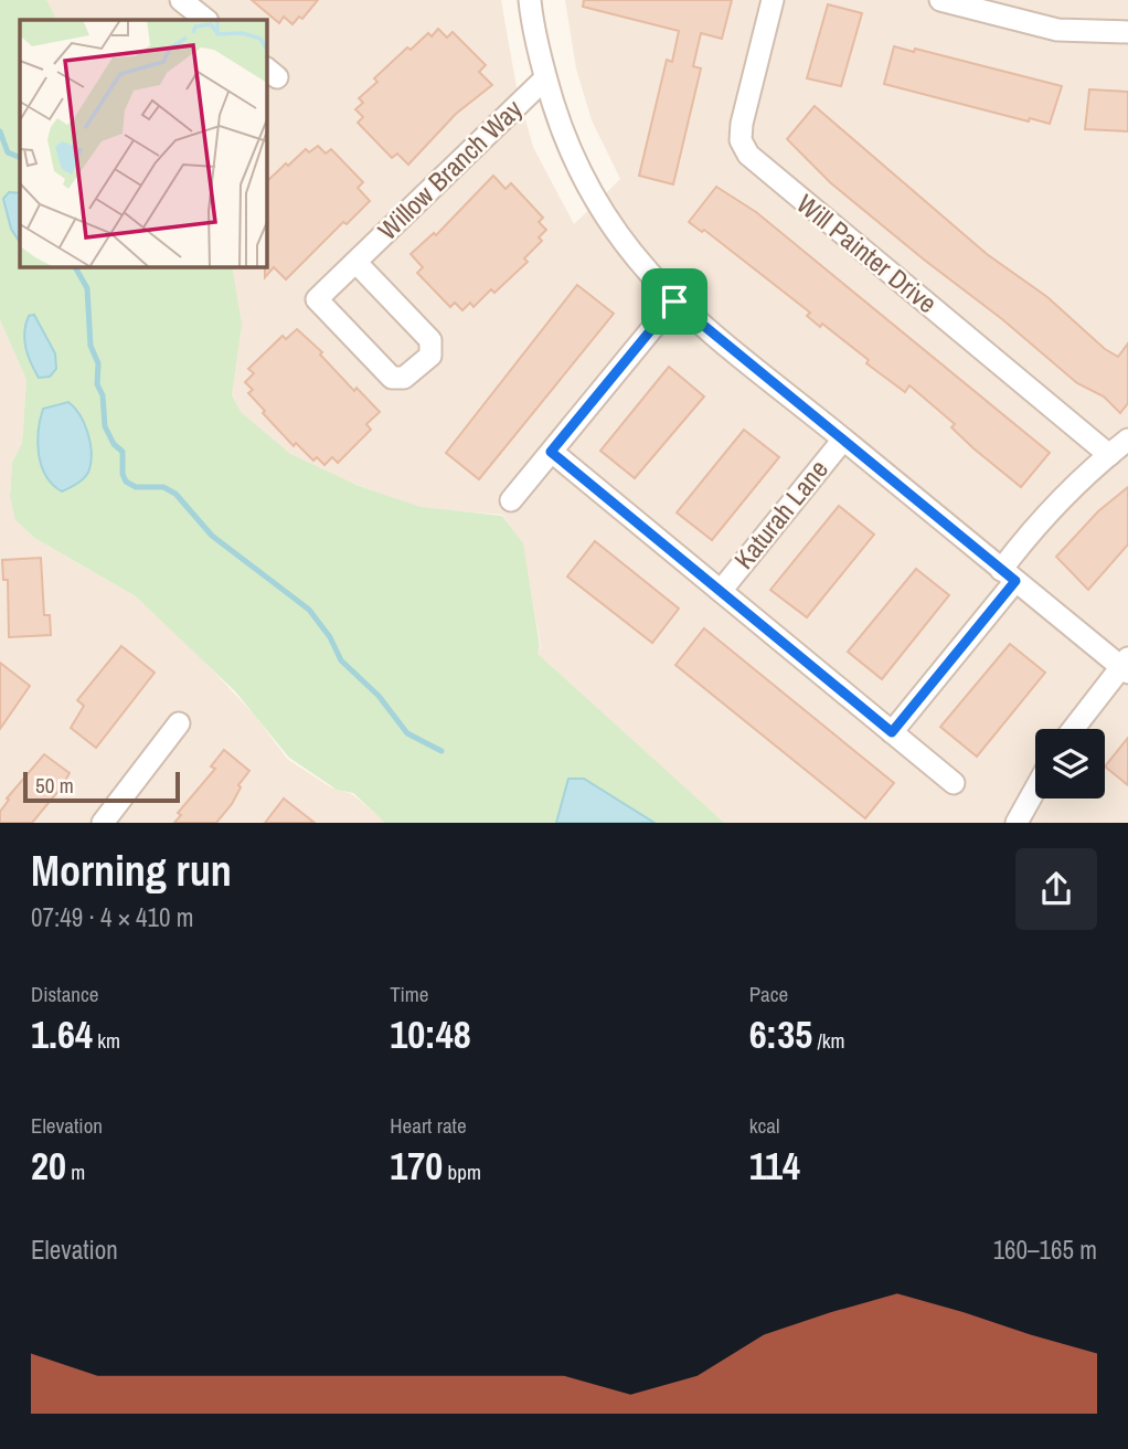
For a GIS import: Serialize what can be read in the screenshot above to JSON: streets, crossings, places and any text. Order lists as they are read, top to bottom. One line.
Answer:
{"streets":{"street":["Willow Branch Way","Will Painter Drive","Katurah Lane"]},"scale_bar":"50 m","page":{"scale":"50 m","heading":["Morning run","07:49 · 4 × 410 m"],"stats":[["Distance","1.64 km"],["Time","10:48"],["Pace","6:35 /km"],["Elevation","20 m"],["Heart rate","170 bpm"],["kcal","114"]],"chart":["Elevation","160–165 m"]}}
